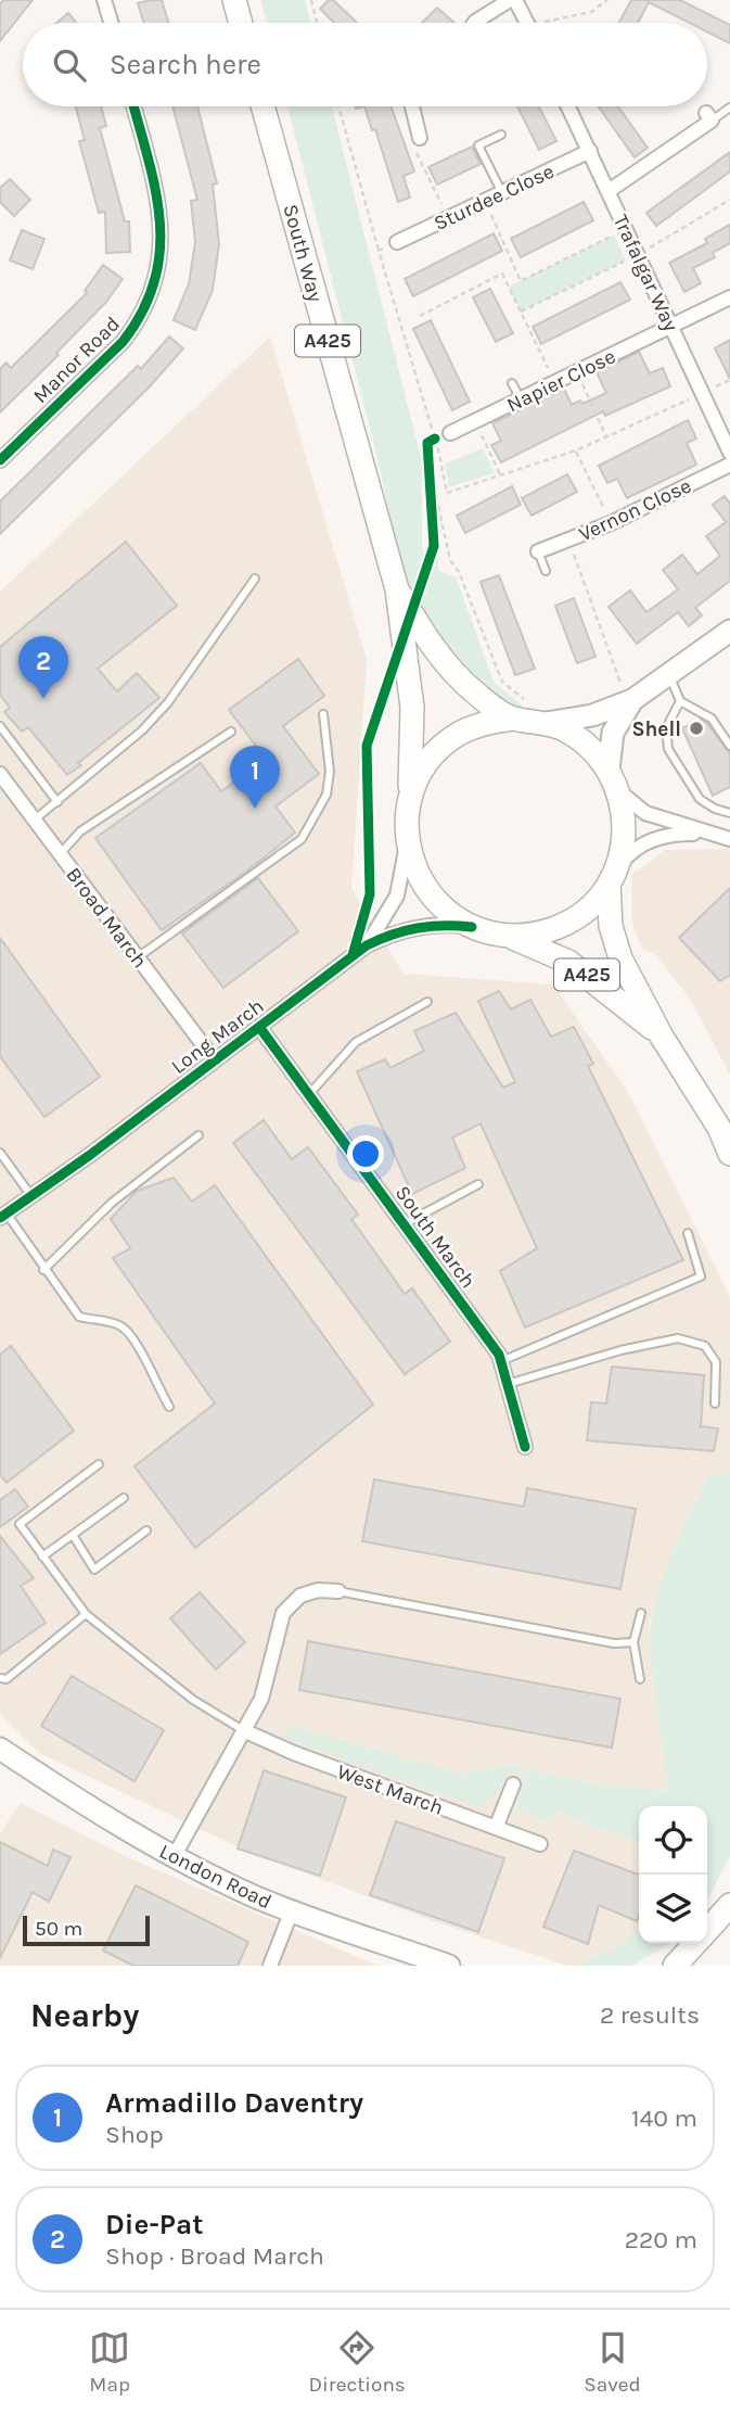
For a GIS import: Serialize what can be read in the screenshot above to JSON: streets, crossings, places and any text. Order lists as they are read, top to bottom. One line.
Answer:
{"streets":{"main road":["South Way","A425","London Road"],"street":["Sturdee Close","Trafalgar Way","Manor Road","Napier Close","Vernon Close","Broad March","Long March","South March","West March"]},"crossings":[["Sturdee Close","Trafalgar Way"],["South Way","A425"],["South Way","Long March"],["Trafalgar Way","Napier Close"],["A425","Long March"],["Broad March","Long March"],["Long March","South March"]],"places":["Shell"],"scale_bar":"50 m","page":{"search":"Search here","pins":["2","1"],"scale":"50 m","heading":["Nearby","2 results"],"list":[{"mark":"1","name":"Armadillo Daventry","note":"Shop","value":"140 m"},{"mark":"2","name":"Die-Pat","note":"Shop · Broad March","value":"220 m"}],"nav":["Map","Directions","Saved"]}}
